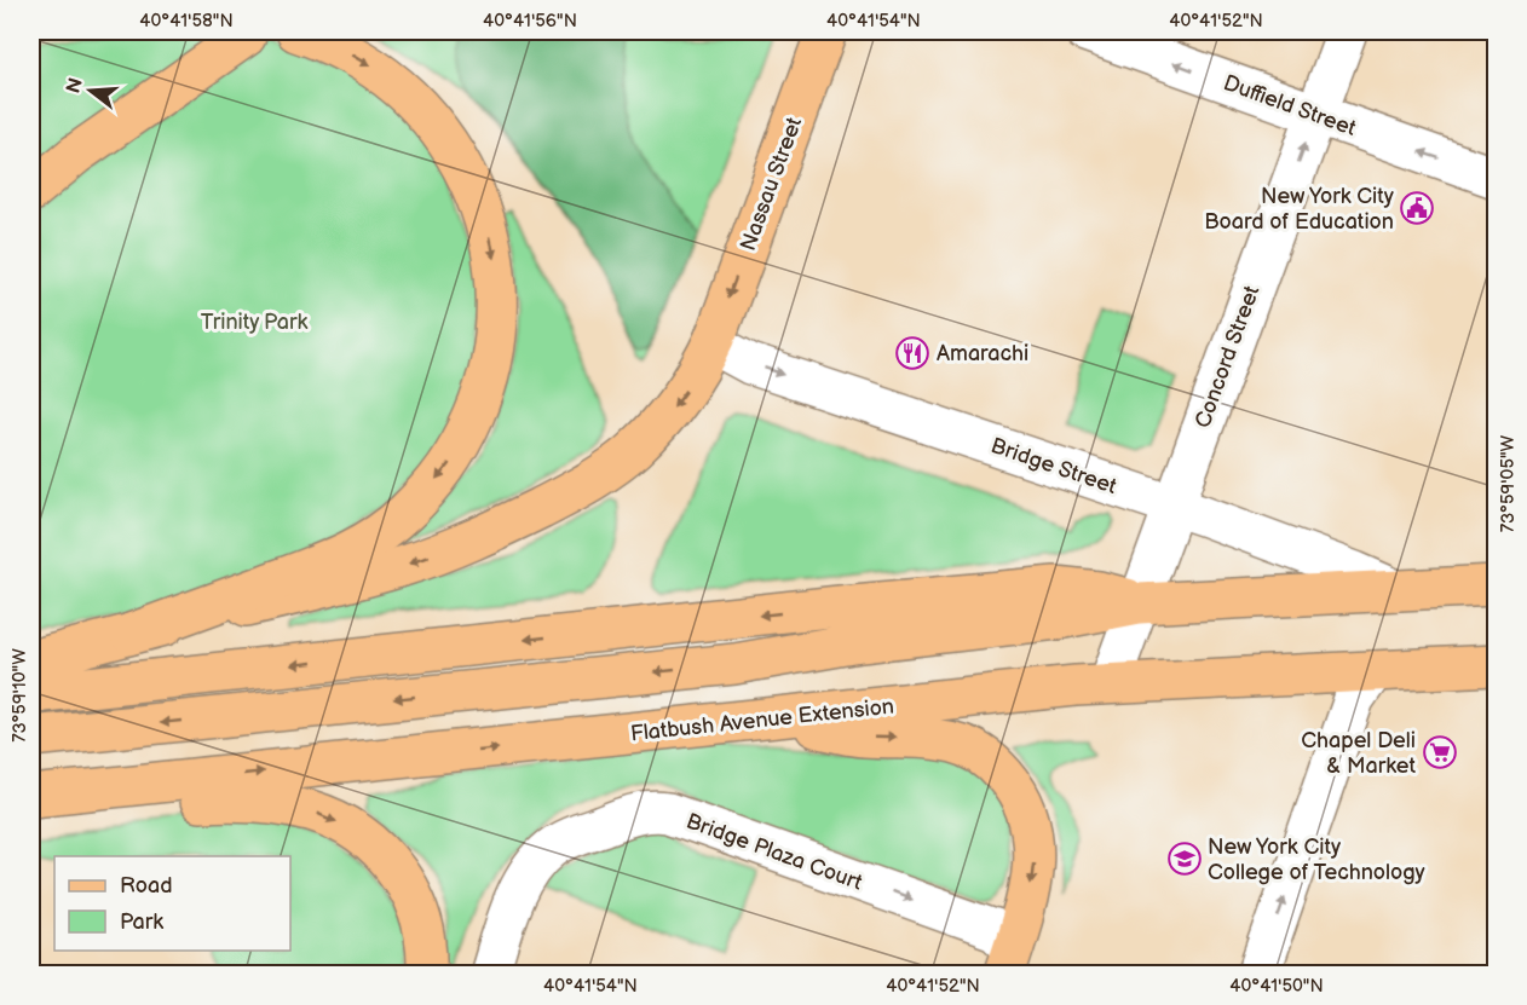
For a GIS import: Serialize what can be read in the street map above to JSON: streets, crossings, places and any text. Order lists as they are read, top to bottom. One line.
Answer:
{"streets":{"main road":["Nassau Street","Flatbush Avenue Extension"],"street":["Duffield Street","Concord Street","Bridge Street","Bridge Plaza Court"]},"crossings":[["Duffield Street","Concord Street"],["Nassau Street","Bridge Street"],["Concord Street","Bridge Street"],["Concord Street","Flatbush Avenue Extension"]],"one_way":["Duffield Street","Nassau Street","Concord Street","Bridge Street"],"parks":["Trinity Park"],"places":{"public building":["New York City Board of Education"],"restaurant":["Amarachi"],"supermarket":["Chapel Deli & Market"],"school or university":["New York City College of Technology"]},"legend":["Road","Park"],"north":"left","coordinates":["40°41'58\"N","40°41'56\"N","40°41'54\"N","40°41'52\"N","73°59'05\"W","73°59'10\"W","40°41'50\"N"]}
